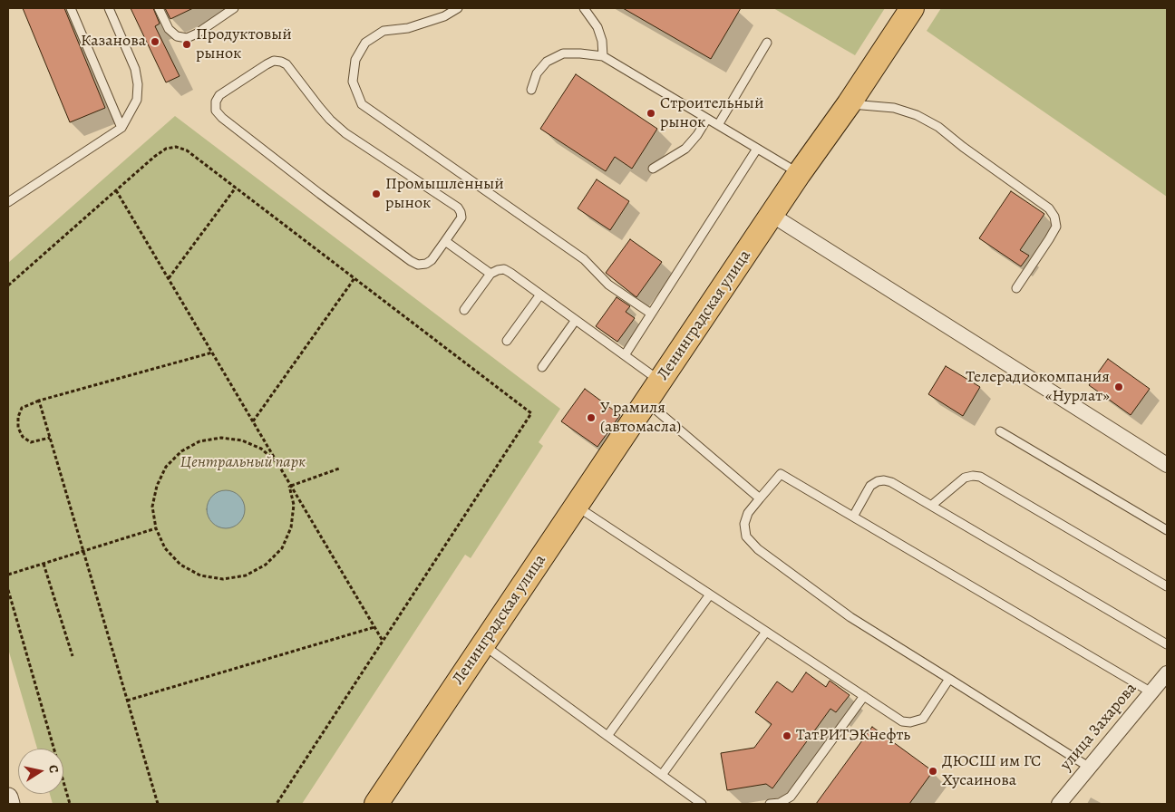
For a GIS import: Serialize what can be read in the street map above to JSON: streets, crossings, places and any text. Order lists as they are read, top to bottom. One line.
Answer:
{"streets":{"main road":["Ленинградская улица"],"street":["улица Захарова"]},"parks":["Центральный парк"],"places":["Казанова","Продуктовый рынок","Строительный рынок","Промышленный рынок","Телерадиокомпания «Нурлат»","У рамиля (автомасла)","ТатРИТЭКнефть","ДЮСШ им ГС Хусаинова"],"north":"right"}
